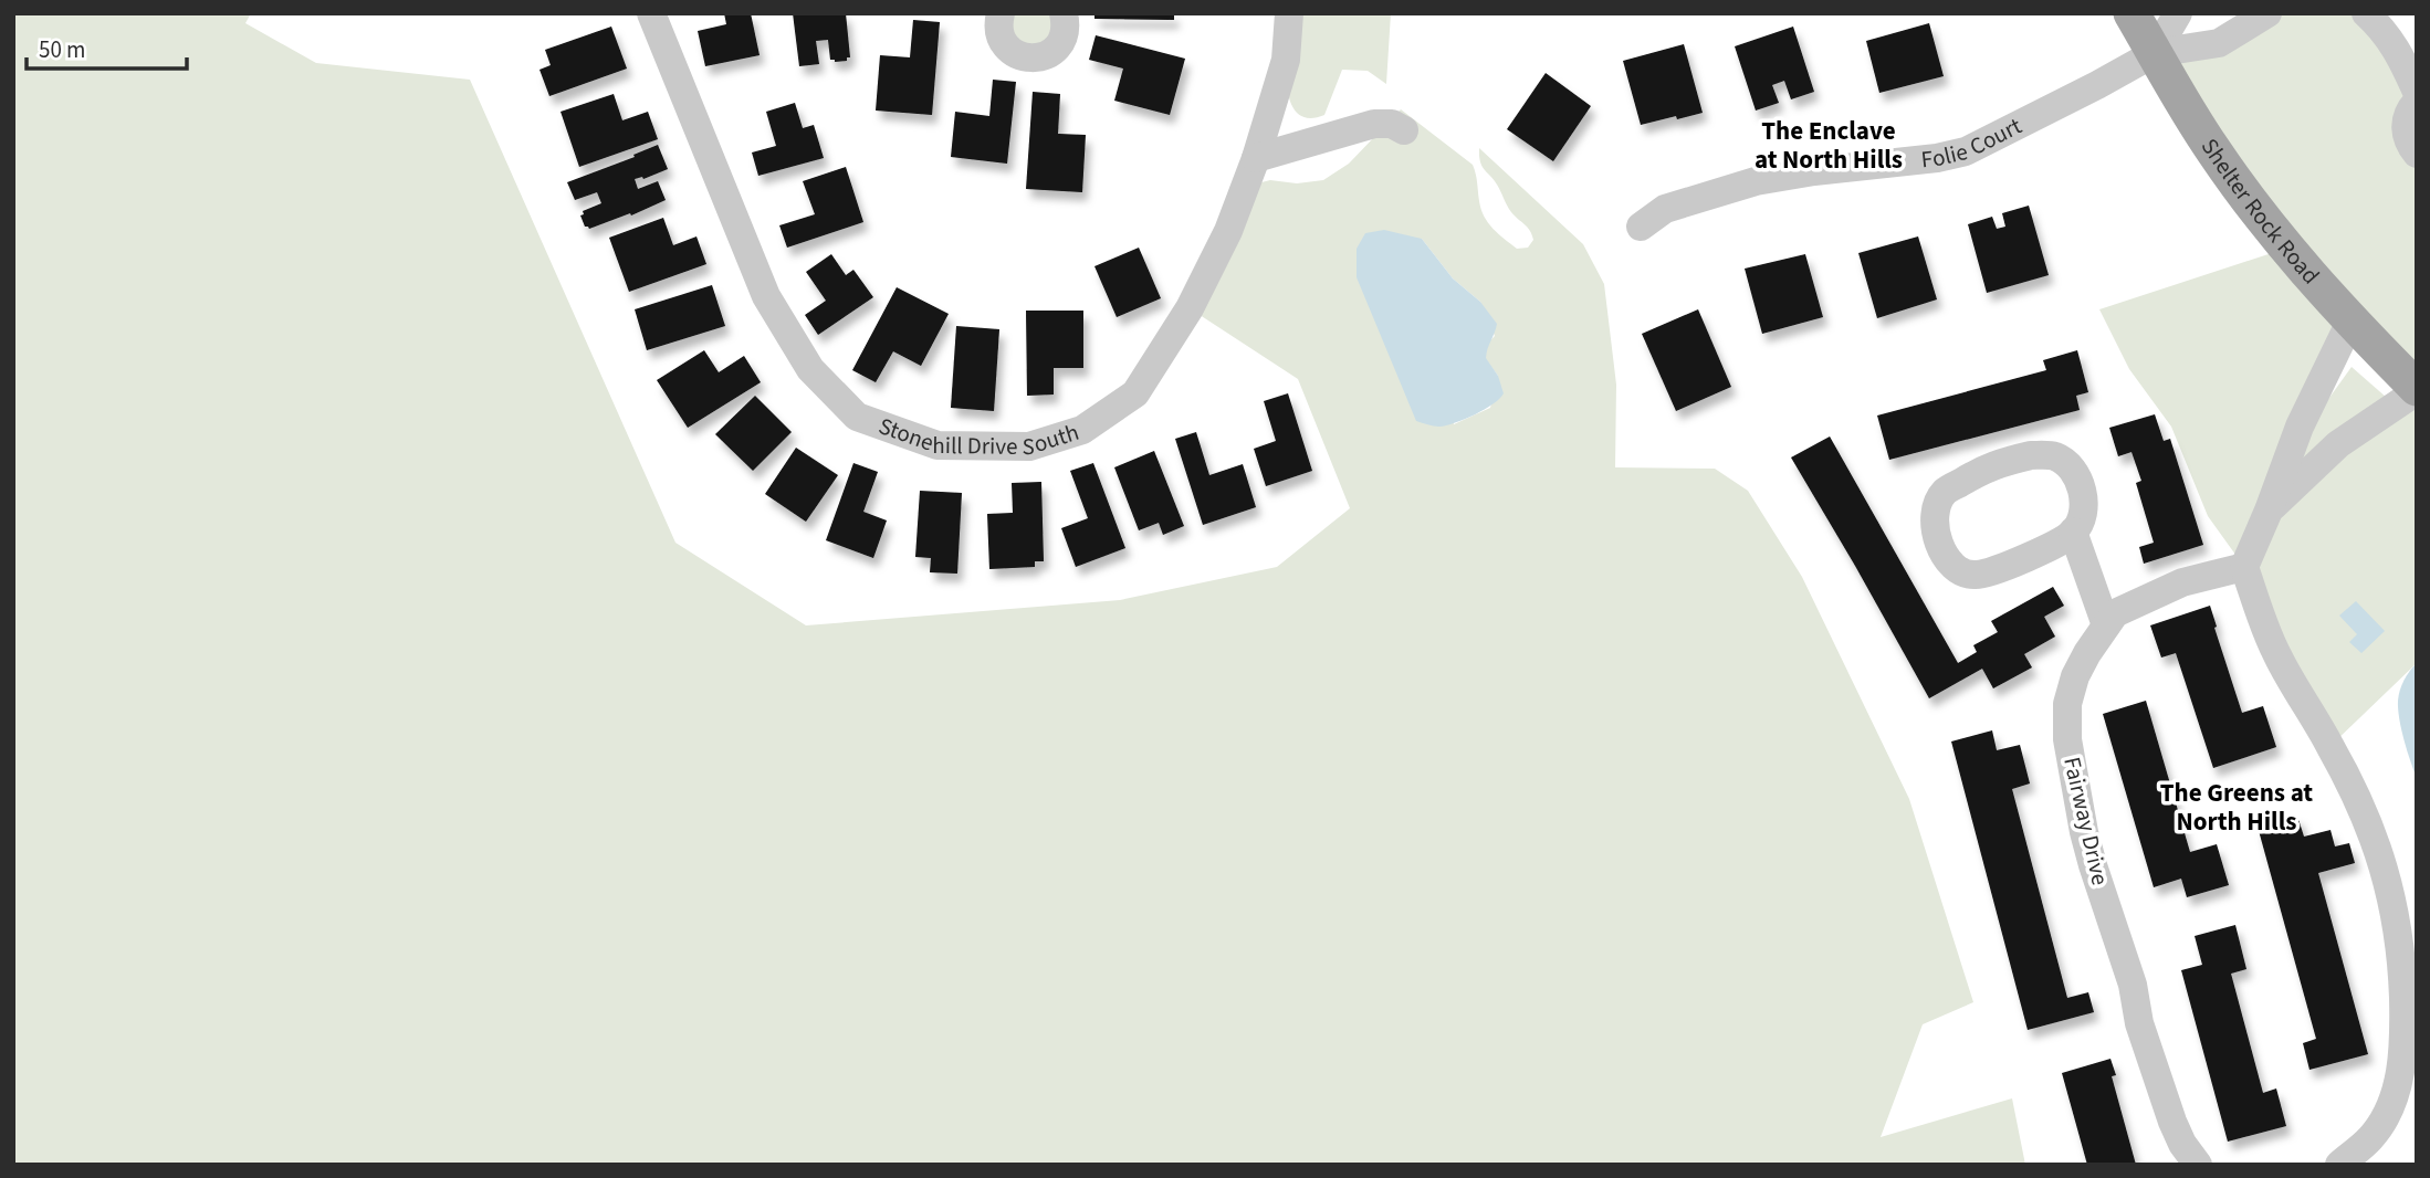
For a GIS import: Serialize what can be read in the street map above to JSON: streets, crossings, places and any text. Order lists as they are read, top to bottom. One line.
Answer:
{"streets":{"main road":["Shelter Rock Road"],"street":["Folie Court","Stonehill Drive South","Fairway Drive"]},"crossings":[["Folie Court","Shelter Rock Road"]],"districts":["The Enclave at North Hills","The Greens at North Hills"],"scale_bar":"50 m"}
